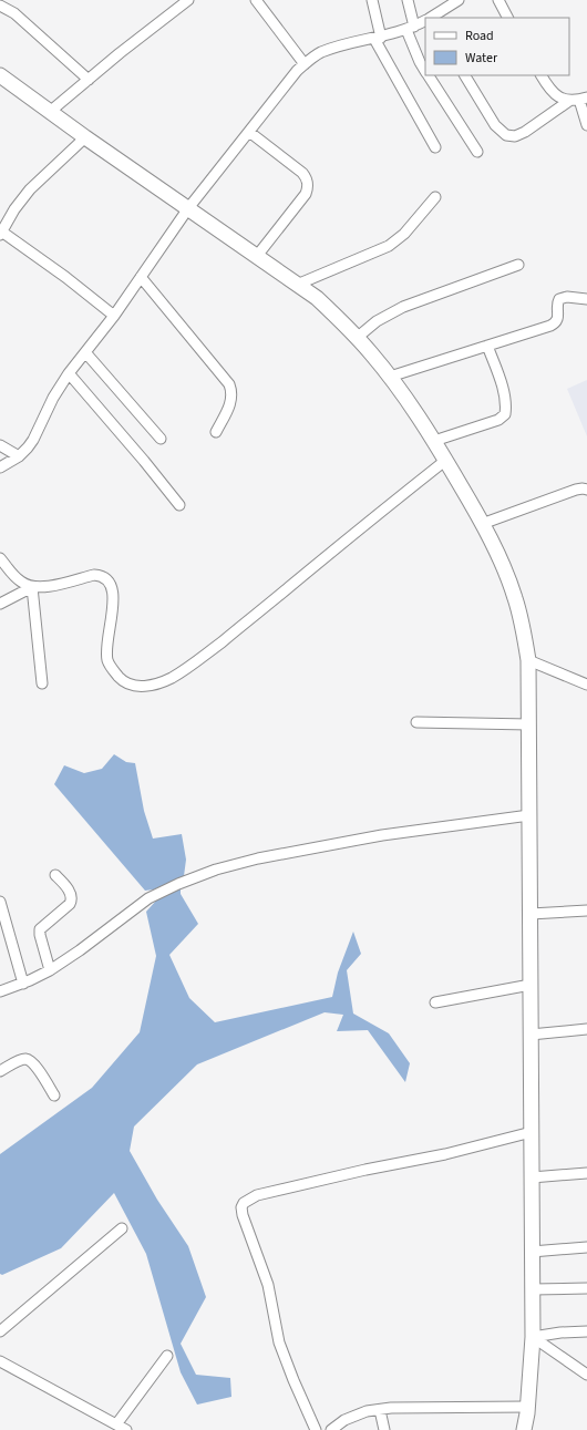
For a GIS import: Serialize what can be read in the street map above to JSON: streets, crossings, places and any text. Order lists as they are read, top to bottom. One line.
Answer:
{"legend":["Road","Water"]}
